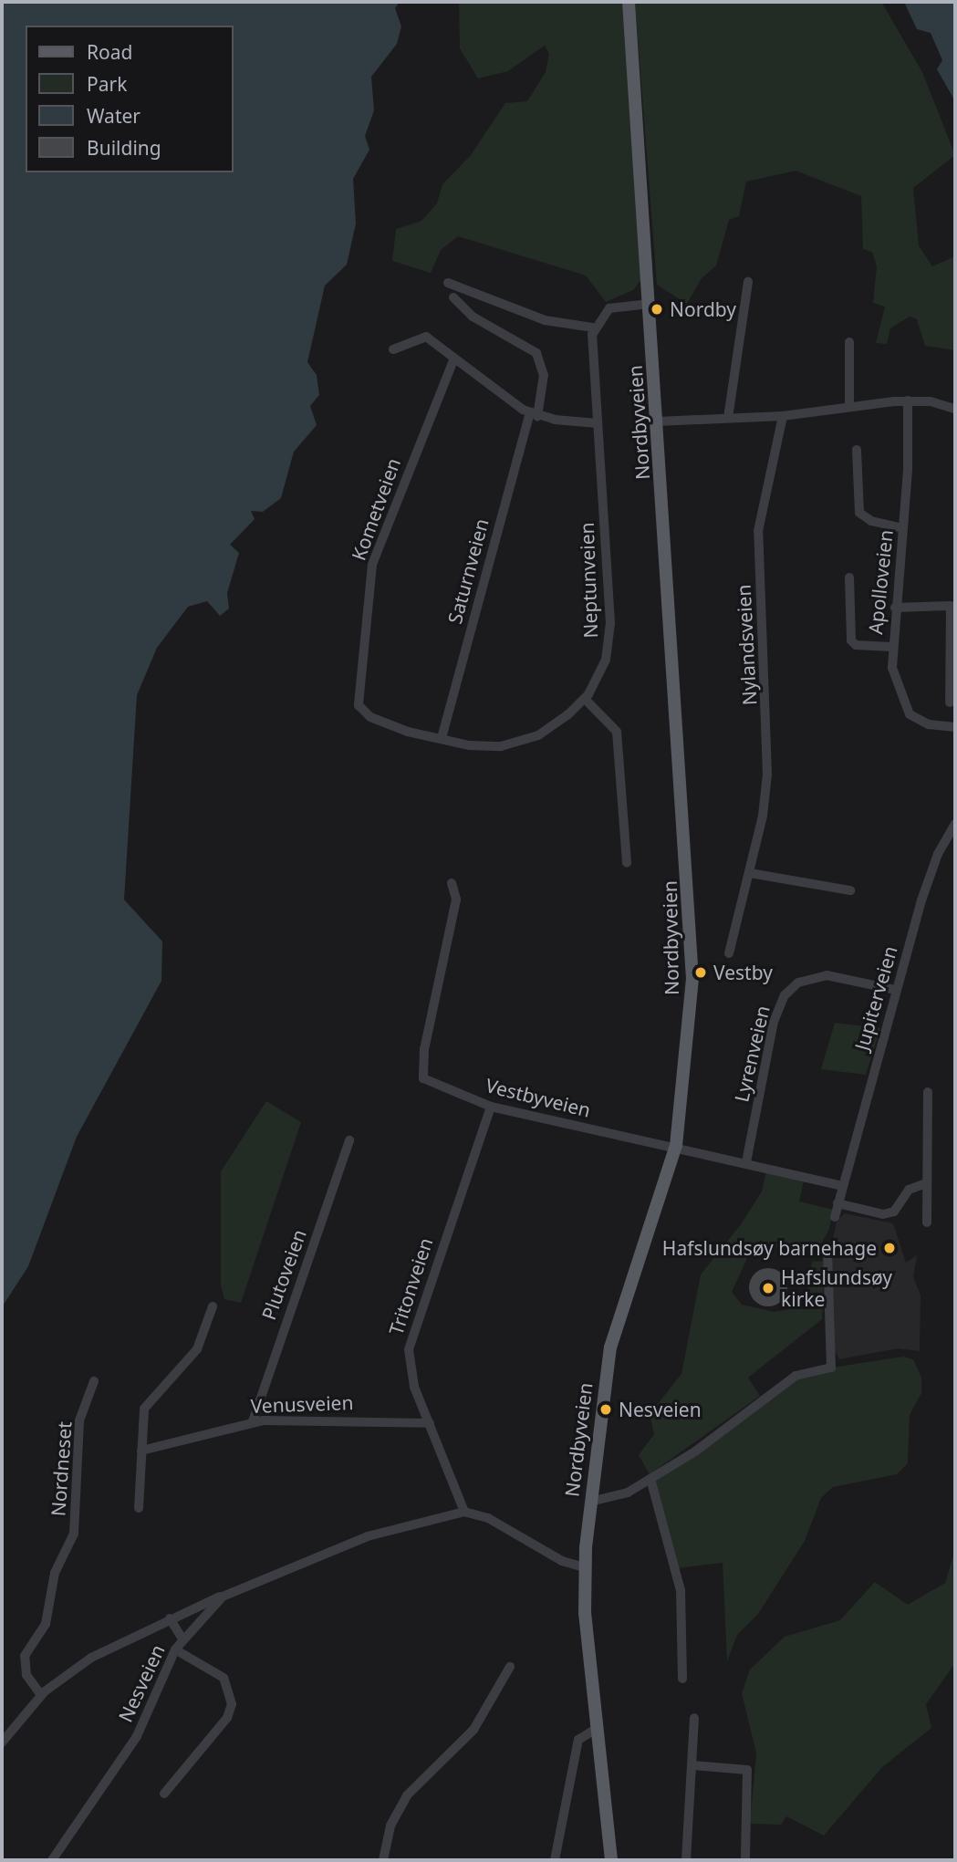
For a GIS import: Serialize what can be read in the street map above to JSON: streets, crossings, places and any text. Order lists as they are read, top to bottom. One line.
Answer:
{"streets":{"main road":["Nordbyveien"],"street":["Kometveien","Saturnveien","Neptunveien","Apolloveien","Nylandsveien","Jupiterveien","Lyrenveien","Vestbyveien","Plutoveien","Tritonveien","Venusveien","Nordneset","Nesveien"]},"crossings":[["Nordbyveien","Vestbyveien"],["Kometveien","Neptunveien"],["Saturnveien","Neptunveien"],["Jupiterveien","Lyrenveien"],["Jupiterveien","Vestbyveien"],["Lyrenveien","Vestbyveien"],["Vestbyveien","Tritonveien"],["Plutoveien","Venusveien"],["Tritonveien","Venusveien"],["Tritonveien","Nesveien"]],"places":["Nordby","Vestby","Hafslundsøy barnehage","Hafslundsøy kirke","Nesveien"],"legend":["Road","Park","Water","Building"]}
